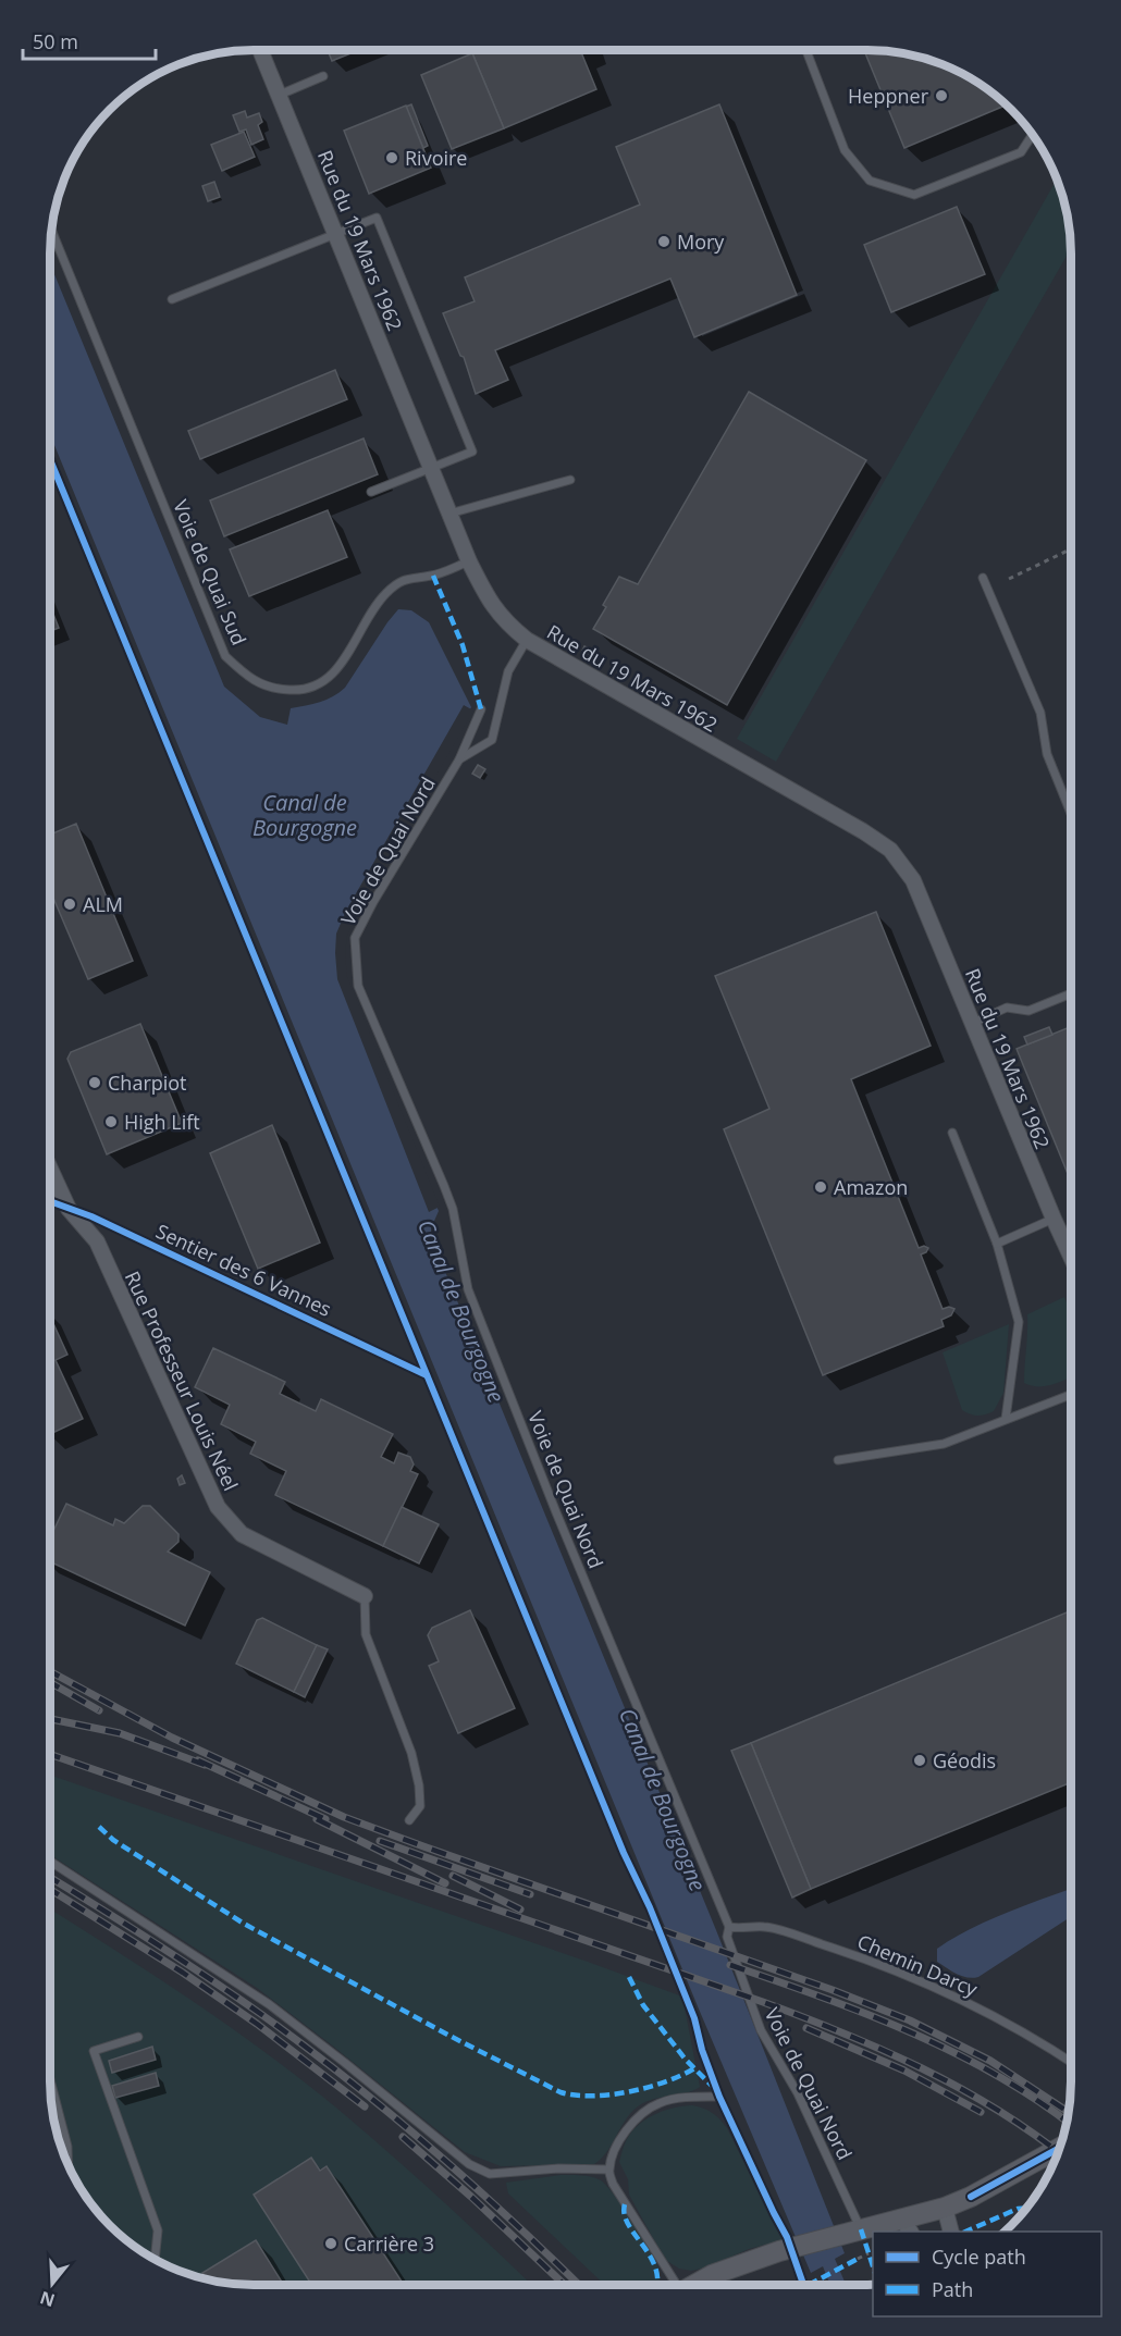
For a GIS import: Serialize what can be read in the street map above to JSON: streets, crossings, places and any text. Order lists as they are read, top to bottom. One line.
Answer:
{"streets":{"street":["Rue du 19 Mars 1962","Rue Professeur Louis Néel"],"lane":["Voie de Quai Sud","Voie de Quai Nord","Chemin Darcy"],"cycle path":["Sentier des 6 Vannes"]},"crossings":[["Rue du 19 Mars 1962","Voie de Quai Sud"],["Rue du 19 Mars 1962","Voie de Quai Nord"],["Voie de Quai Nord","Chemin Darcy"]],"water":["Canal de Bourgogne"],"places":["Heppner","Rivoire","Mory","ALM","Charpiot","High Lift","Amazon","Géodis","Carrière 3"],"legend":["Cycle path","Path"],"scale_bar":"50 m","north":"bottom"}
